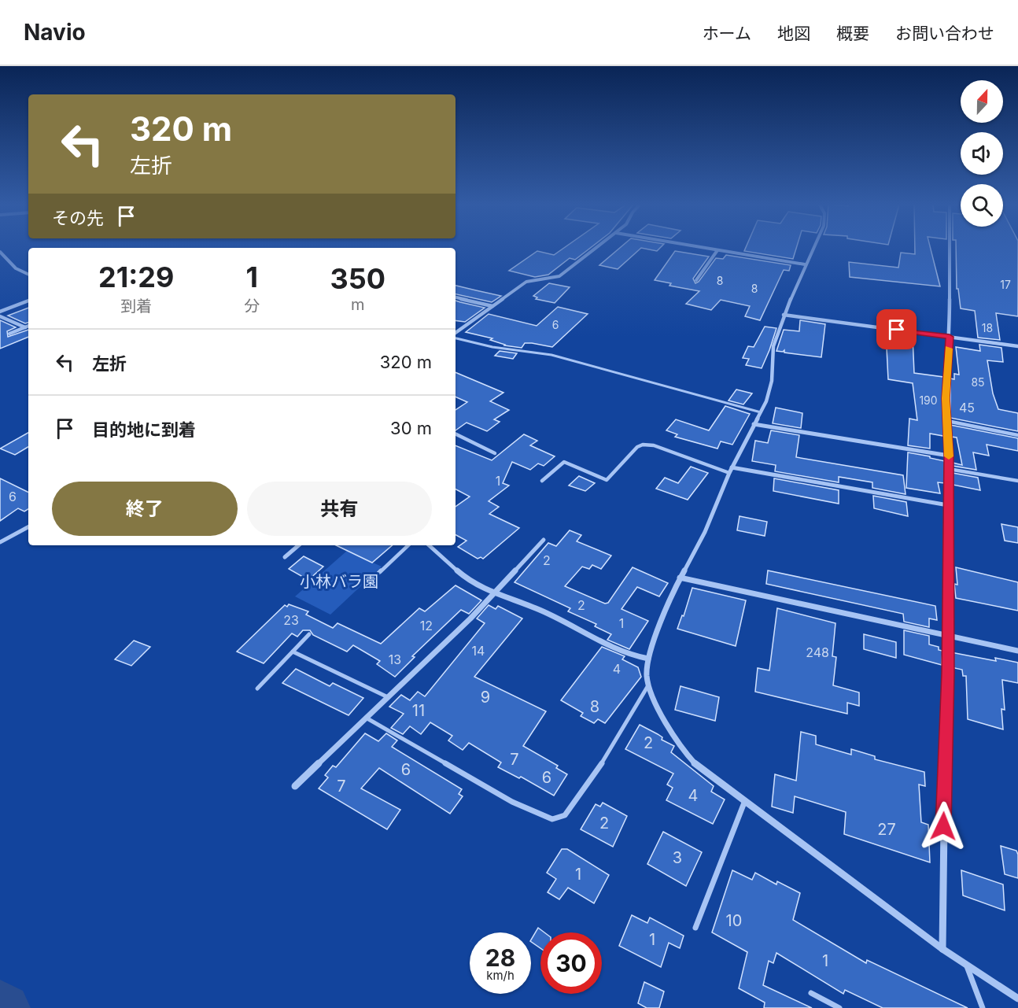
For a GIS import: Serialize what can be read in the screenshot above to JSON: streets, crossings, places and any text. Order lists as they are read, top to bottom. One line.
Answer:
{"parks":["小林バラ園"],"house_numbers":["8","17","8","6","18","85","190","45","1","6","2","2","23","1","12","14","248","13","4","9","8","11","2","7","6","6","7","4","2","27","3","1","10","1","1"],"north":"top","page":{"header":"Navio","nav":["ホーム","地図","概要","お問い合わせ"],"turn":["320 m","左折"],"then":"その先","eta":["21:29","到着","1","分","350","m"],"list":[{"name":"左折","value":"320 m"},{"name":"目的地に到着","value":"30 m"}],"buttons":["終了","共有"],"speed":"28 km/h","limit":"30"}}
